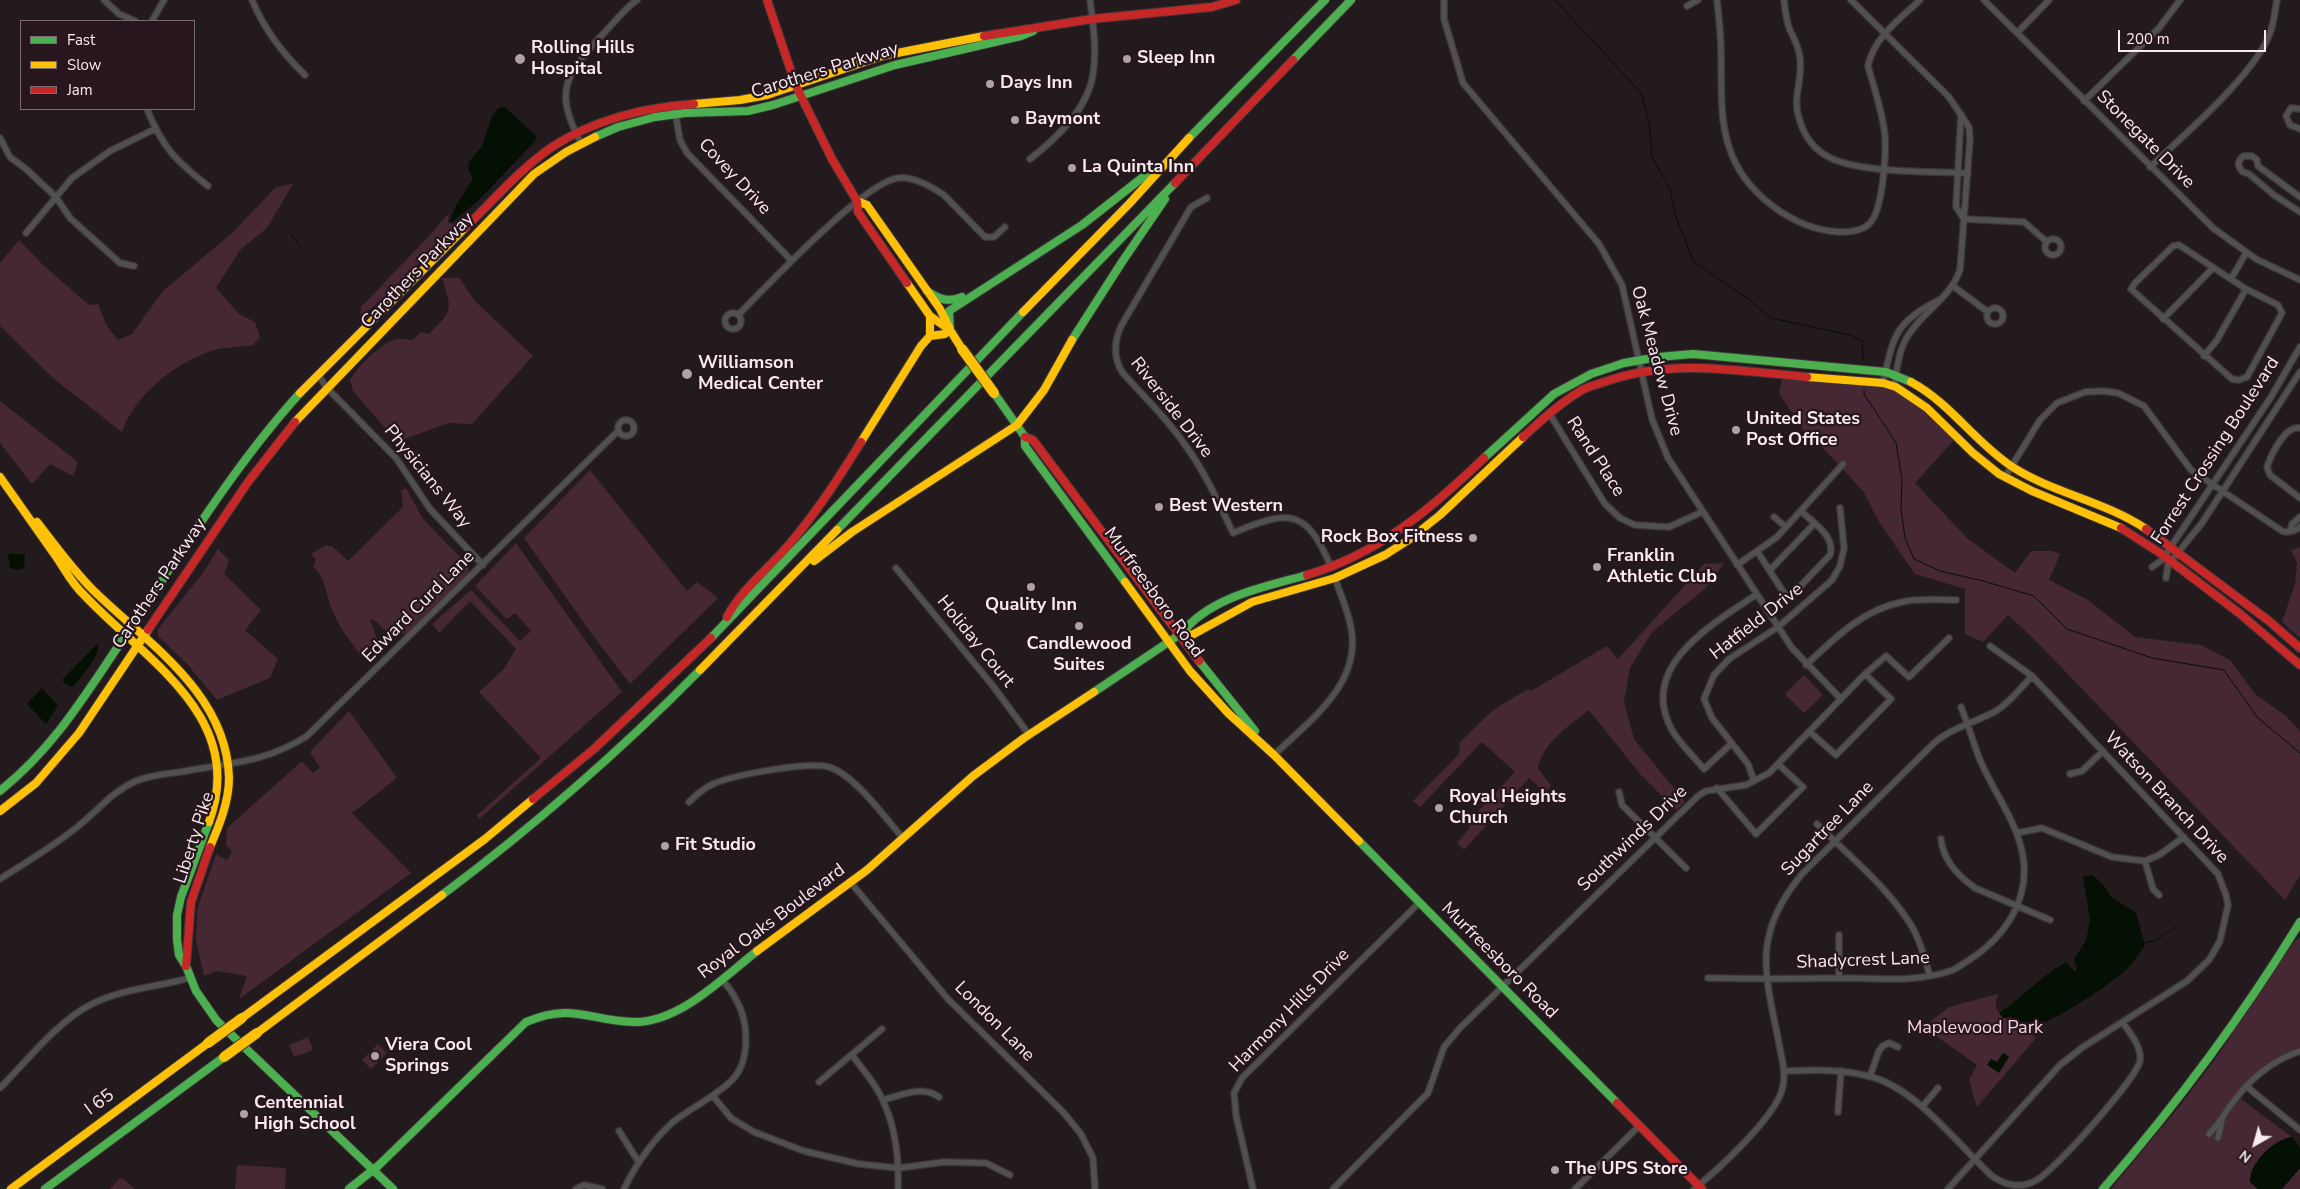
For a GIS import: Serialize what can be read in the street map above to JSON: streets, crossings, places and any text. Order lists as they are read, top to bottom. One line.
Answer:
{"streets":{"main road":["Carothers Parkway","Murfreesboro Road","Liberty Pike","Royal Oaks Boulevard","I 65"],"street":["Stonegate Drive","Covey Drive","Oak Meadow Drive","Riverside Drive","Forrest Crossing Boulevard","Rand Place","Physicians Way","Edward Curd Lane","Hatfield Drive","Holiday Court","Watson Branch Drive","Sugartree Lane","Southwinds Drive","Shadycrest Lane","Harmony Hills Drive","London Lane"]},"crossings":[["Carothers Parkway","Covey Drive"],["Carothers Parkway","Physicians Way"],["Carothers Parkway","Murfreesboro Road"],["Carothers Parkway","Liberty Pike"],["Oak Meadow Drive","Rand Place"],["Oak Meadow Drive","Hatfield Drive"],["Oak Meadow Drive","Southwinds Drive"],["Physicians Way","Edward Curd Lane"],["Murfreesboro Road","Sugartree Lane"],["Murfreesboro Road","Southwinds Drive"],["Murfreesboro Road","Royal Oaks Boulevard"],["Murfreesboro Road","Harmony Hills Drive"],["Edward Curd Lane","Liberty Pike"],["Hatfield Drive","Southwinds Drive"],["Holiday Court","Royal Oaks Boulevard"],["Watson Branch Drive","Sugartree Lane"],["Sugartree Lane","Shadycrest Lane"],["Liberty Pike","Royal Oaks Boulevard"],["Royal Oaks Boulevard","London Lane"]],"parks":["Maplewood Park"],"places":["Rolling Hills Hospital","Sleep Inn","Days Inn","Baymont","La Quinta Inn","Williamson Medical Center","United States Post Office","Best Western","Rock Box Fitness","Franklin Athletic Club","Quality Inn","Candlewood Suites","Royal Heights Church","Fit Studio","Viera Cool Springs","Centennial High School","The UPS Store"],"legend":["Fast","Slow","Jam"],"scale_bar":"200 m","north":"bottom left"}
